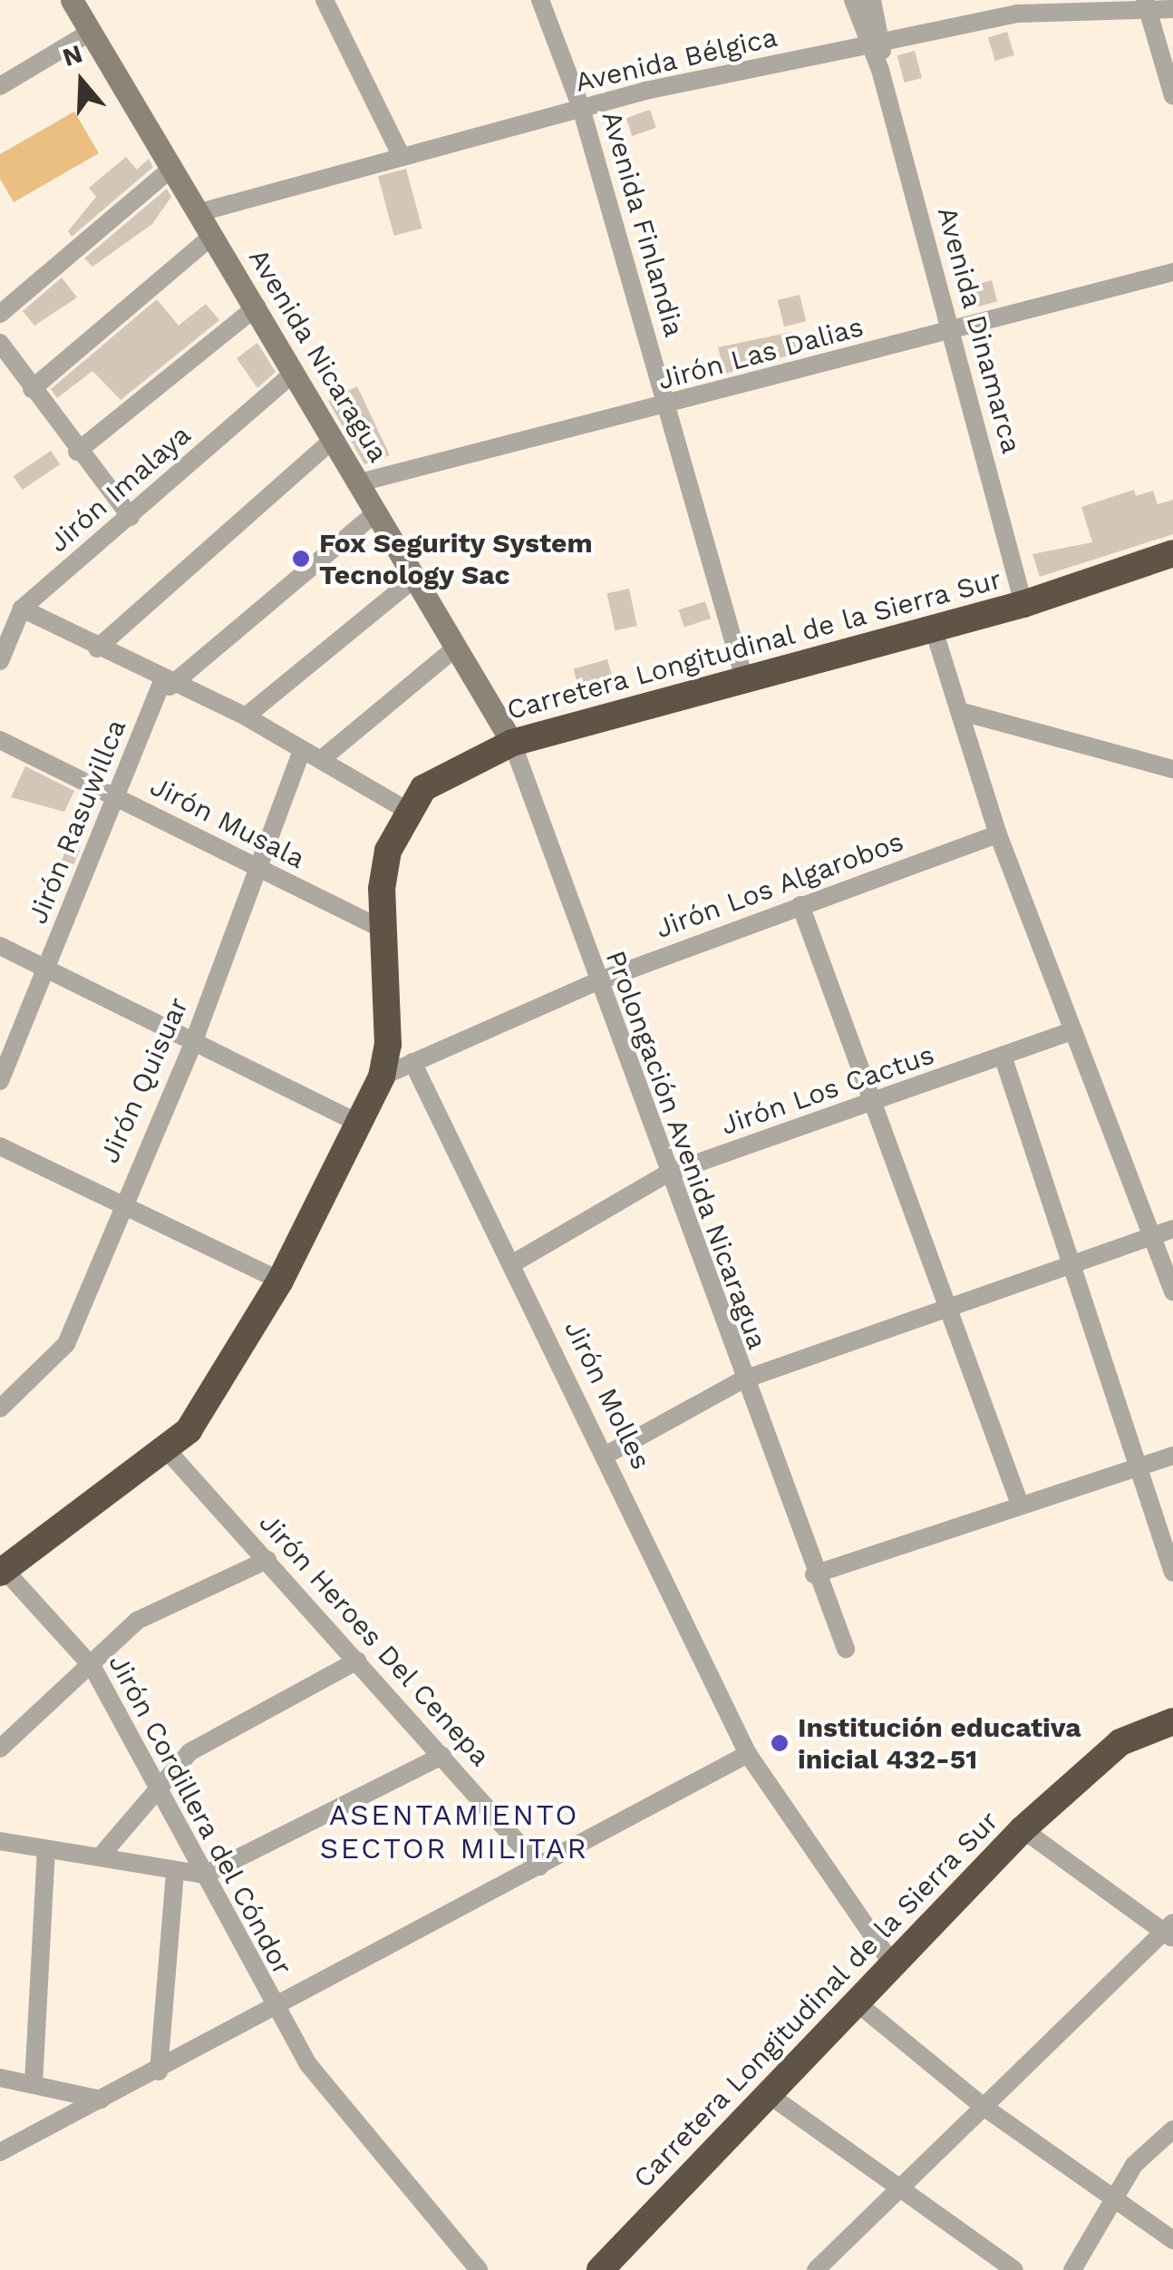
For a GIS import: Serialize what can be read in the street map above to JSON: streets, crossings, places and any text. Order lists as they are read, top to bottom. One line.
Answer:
{"streets":{"highway":["Carretera Longitudinal de la Sierra Sur"],"street":["Avenida Bélgica","Avenida Finlandia","Avenida Dinamarca","Jirón Las Dalias","Avenida Nicaragua","Jirón Imalaya","Jirón Rasuwillca","Jirón Musala","Jirón Los Algarobos","Jirón Quisuar","Jirón Los Cactus","Prolongación Avenida Nicaragua","Jirón Molles","Jirón Heroes Del Cenepa","Jirón Cordillera del Cóndor"]},"crossings":[["Avenida Bélgica","Avenida Finlandia"],["Avenida Bélgica","Avenida Dinamarca"],["Avenida Bélgica","Avenida Nicaragua"],["Avenida Finlandia","Jirón Las Dalias"],["Avenida Finlandia","Carretera Longitudinal de la Sierra Sur"],["Avenida Dinamarca","Jirón Las Dalias"],["Avenida Dinamarca","Carretera Longitudinal de la Sierra Sur"],["Jirón Las Dalias","Avenida Nicaragua"],["Avenida Nicaragua","Jirón Imalaya"],["Avenida Nicaragua","Carretera Longitudinal de la Sierra Sur"],["Avenida Nicaragua","Prolongación Avenida Nicaragua"],["Carretera Longitudinal de la Sierra Sur","Jirón Musala"],["Carretera Longitudinal de la Sierra Sur","Jirón Los Algarobos"],["Carretera Longitudinal de la Sierra Sur","Prolongación Avenida Nicaragua"],["Carretera Longitudinal de la Sierra Sur","Jirón Molles"],["Carretera Longitudinal de la Sierra Sur","Jirón Heroes Del Cenepa"],["Carretera Longitudinal de la Sierra Sur","Jirón Cordillera del Cóndor"],["Jirón Rasuwillca","Jirón Musala"],["Jirón Musala","Jirón Quisuar"],["Jirón Los Algarobos","Prolongación Avenida Nicaragua"],["Jirón Los Algarobos","Jirón Molles"],["Jirón Los Cactus","Prolongación Avenida Nicaragua"],["Jirón Los Cactus","Jirón Molles"]],"districts":["ASENTAMIENTO SECTOR MILITAR"],"places":["Fox Segurity System Tecnology Sac","Institución educativa inicial 432-51"],"north":"top"}
